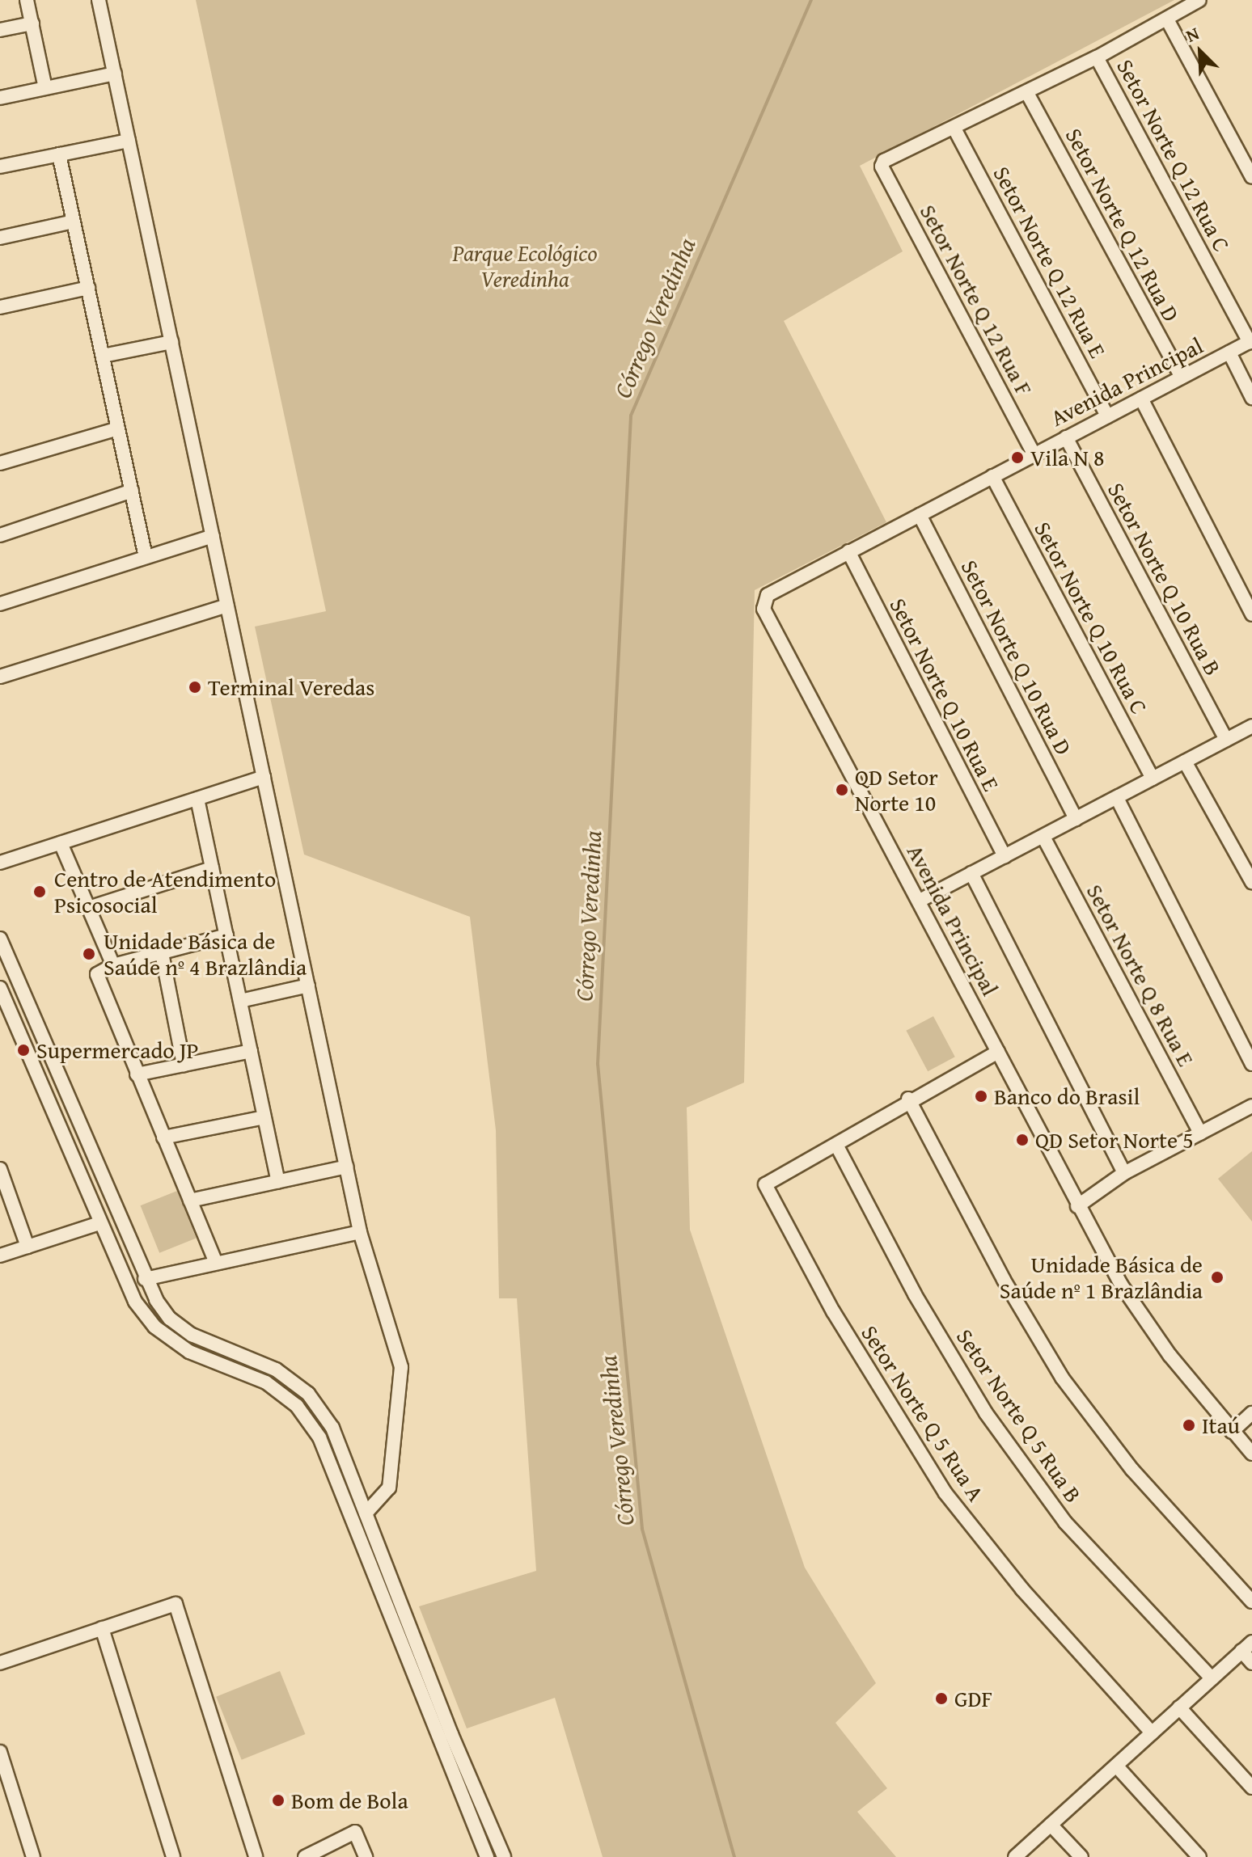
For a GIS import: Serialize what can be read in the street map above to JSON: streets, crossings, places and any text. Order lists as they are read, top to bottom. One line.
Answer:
{"streets":{"street":["Setor Norte Q 12 Rua C","Setor Norte Q 12 Rua D","Setor Norte Q 12 Rua E","Setor Norte Q 12 Rua F","Avenida Principal","Setor Norte Q 10 Rua B","Setor Norte Q 10 Rua C","Setor Norte Q 10 Rua D","Setor Norte Q 10 Rua E","Setor Norte Q 8 Rua E","Setor Norte Q 5 Rua A","Setor Norte Q 5 Rua B"]},"crossings":[["Setor Norte Q 12 Rua C","Avenida Principal"],["Setor Norte Q 12 Rua D","Avenida Principal"],["Setor Norte Q 12 Rua E","Setor Norte Q 12 Rua F"],["Setor Norte Q 12 Rua E","Avenida Principal"],["Setor Norte Q 12 Rua F","Avenida Principal"],["Avenida Principal","Setor Norte Q 10 Rua B"],["Avenida Principal","Setor Norte Q 10 Rua C"],["Avenida Principal","Setor Norte Q 10 Rua D"],["Avenida Principal","Setor Norte Q 10 Rua E"],["Setor Norte Q 5 Rua A","Setor Norte Q 5 Rua B"]],"water":["Córrego Veredinha"],"parks":["Parque Ecológico Veredinha"],"places":["Vila N 8","Terminal Veredas","QD Setor Norte 10","Centro de Atendimento Psicosocial","Unidade Básica de Saúde nº 4 Brazlândia","Supermercado JP","Banco do Brasil","QD Setor Norte 5","Unidade Básica de Saúde nº 1 Brazlândia","Itaú","GDF","Bom de Bola"],"north":"top left"}
